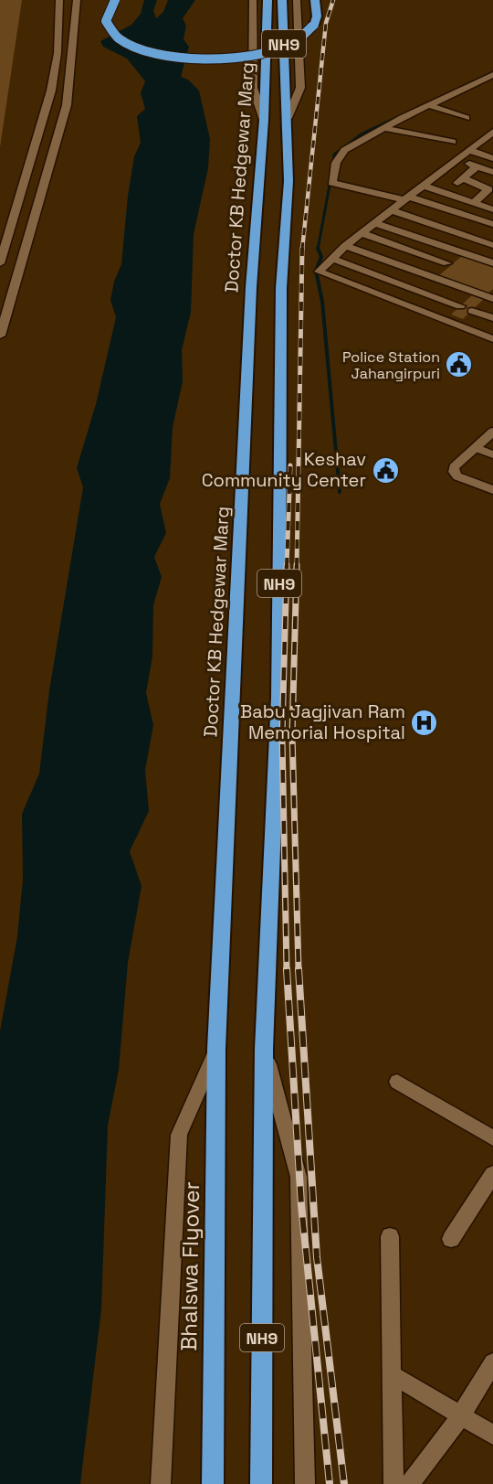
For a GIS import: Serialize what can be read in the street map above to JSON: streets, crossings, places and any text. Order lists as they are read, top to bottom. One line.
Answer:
{"streets":{"highway":["NH9","Doctor KB Hedgewar Marg","Bhalswa Flyover"]},"crossings":[["NH9","Doctor KB Hedgewar Marg"],["Doctor KB Hedgewar Marg","Bhalswa Flyover"]],"places":{"public building":["Police Station Jahangirpuri","Keshav Community Center"],"hospital":["Babu Jagjivan Ram Memorial Hospital"]}}
